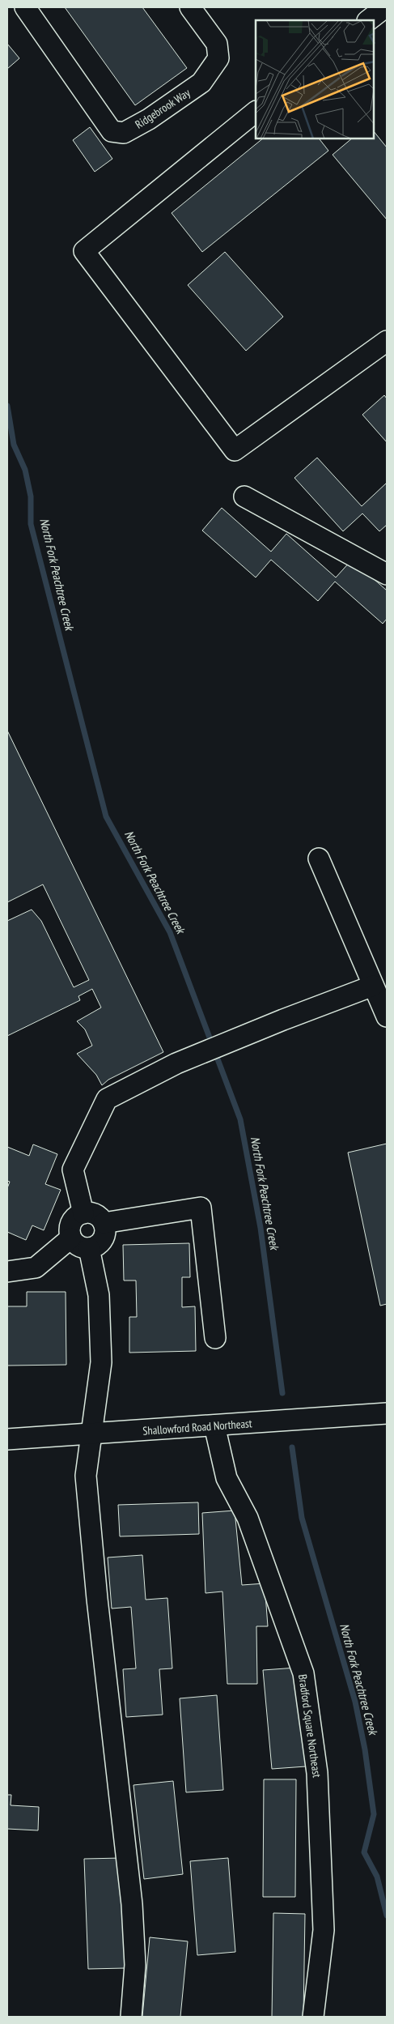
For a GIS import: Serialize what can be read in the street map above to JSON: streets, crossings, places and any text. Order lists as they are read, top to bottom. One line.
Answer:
{"streets":{"street":["Ridgebrook Way","Shallowford Road Northeast","Bradford Square Northeast"]},"crossings":[["Shallowford Road Northeast","Bradford Square Northeast"]],"water":["North Fork Peachtree Creek"]}
